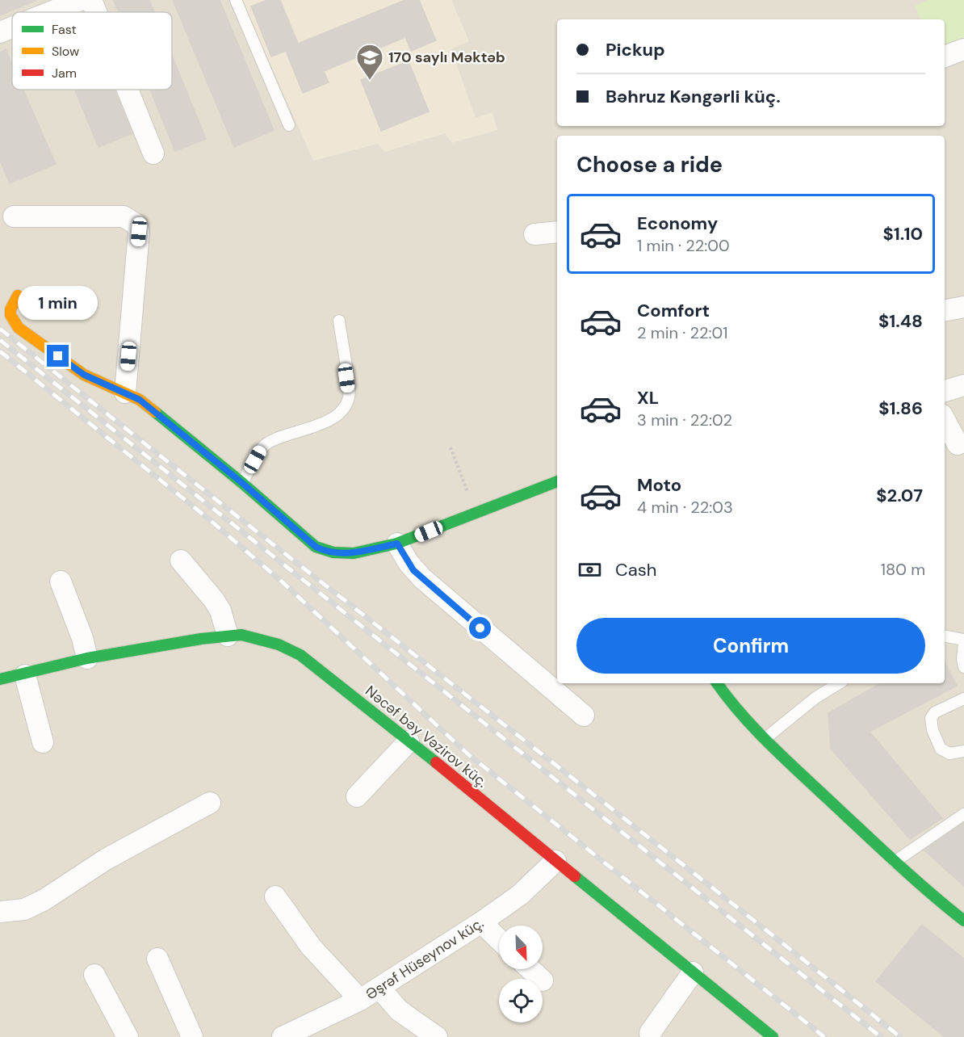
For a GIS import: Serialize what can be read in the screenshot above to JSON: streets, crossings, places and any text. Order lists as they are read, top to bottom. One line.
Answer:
{"streets":{"street":["Nəcəf bəy Vəzirov küç.","Əşrəf Hüseynov küç."]},"crossings":[["Nəcəf bəy Vəzirov küç.","Əşrəf Hüseynov küç."]],"places":{"school or university":["170 saylı Məktəb"]},"legend":["Fast","Slow","Jam"],"north":"bottom right","page":{"banner":["Pickup","Bəhruz Kəngərli küç."],"heading":"Choose a ride","list":[{"name":"Economy","note":"1 min · 22:00","value":"$1.10"},{"name":"Comfort","note":"2 min · 22:01","value":"$1.48"},{"name":"XL","note":"3 min · 22:02","value":"$1.86"},{"name":"Moto","note":"4 min · 22:03","value":"$2.07"}],"bubble":"1 min","pay":["Cash","180 m"],"buttons":"Confirm"}}
